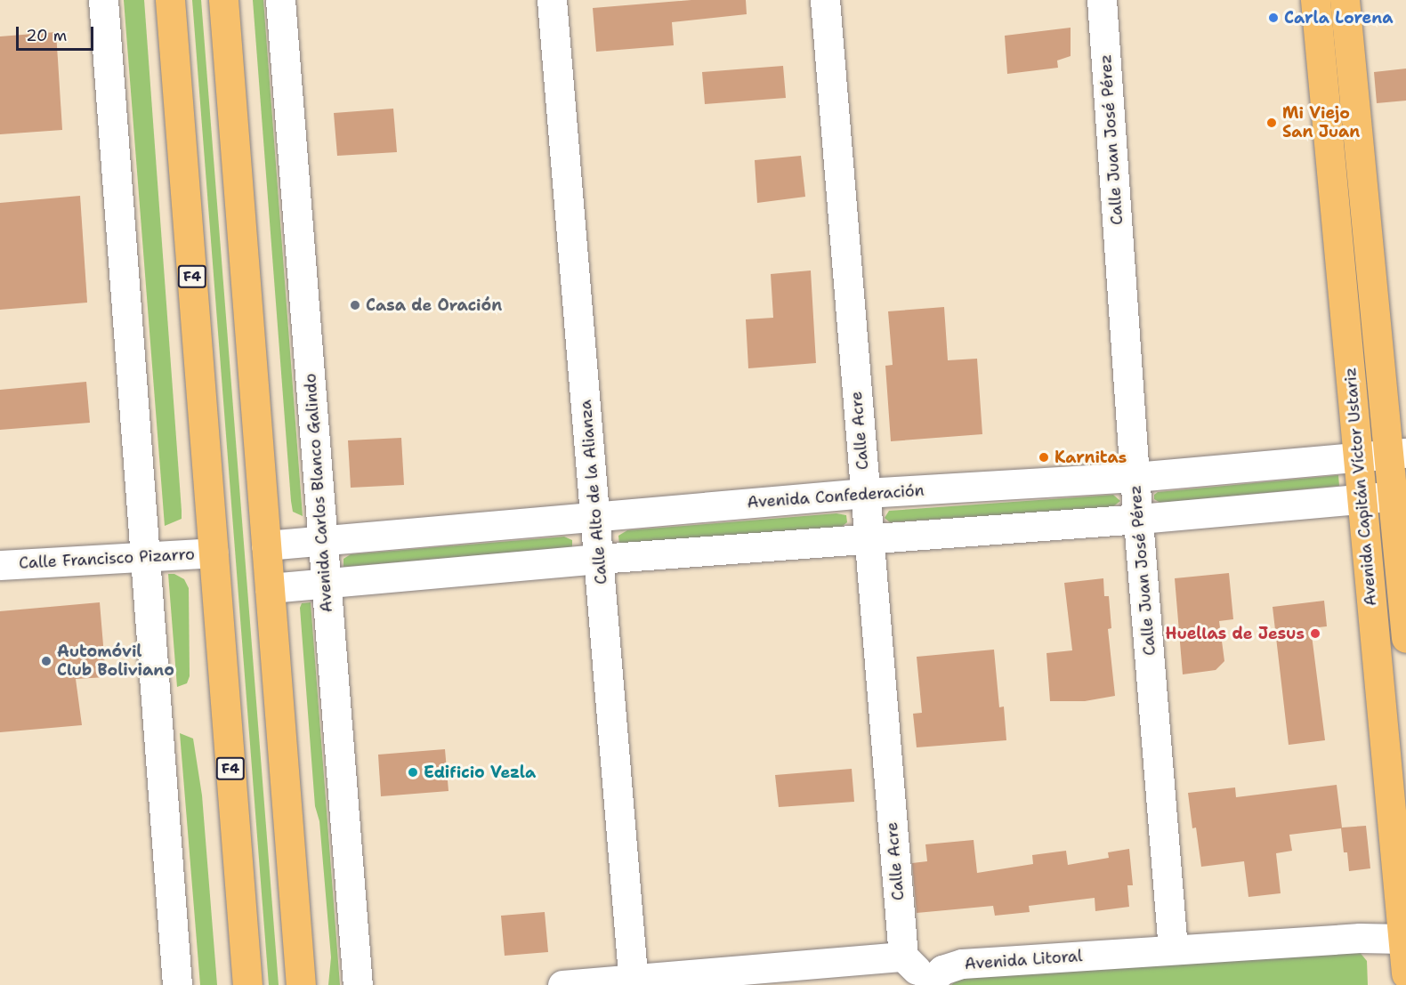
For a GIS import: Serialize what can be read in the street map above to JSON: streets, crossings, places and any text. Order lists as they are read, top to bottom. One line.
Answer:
{"streets":{"main road":["F4","Avenida Capitán Víctor Ustariz"],"street":["Calle Juan José Pérez","Calle Acre","Calle Alto de la Alianza","Avenida Carlos Blanco Galindo","Avenida Confederación","Calle Francisco Pizarro","Avenida Litoral"]},"crossings":[["Calle Juan José Pérez","Avenida Confederación"],["Calle Juan José Pérez","Avenida Litoral"],["F4","Calle Francisco Pizarro"],["Calle Acre","Avenida Confederación"],["Calle Acre","Avenida Litoral"],["Avenida Capitán Víctor Ustariz","Avenida Confederación"],["Avenida Capitán Víctor Ustariz","Avenida Litoral"],["Calle Alto de la Alianza","Avenida Confederación"],["Avenida Carlos Blanco Galindo","Avenida Confederación"]],"places":["Carla Lorena","Mi Viejo San Juan","Casa de Oración","Karnitas","Huellas de Jesus","Automóvil Club Boliviano","Edificio Vezla"],"scale_bar":"20 m"}
